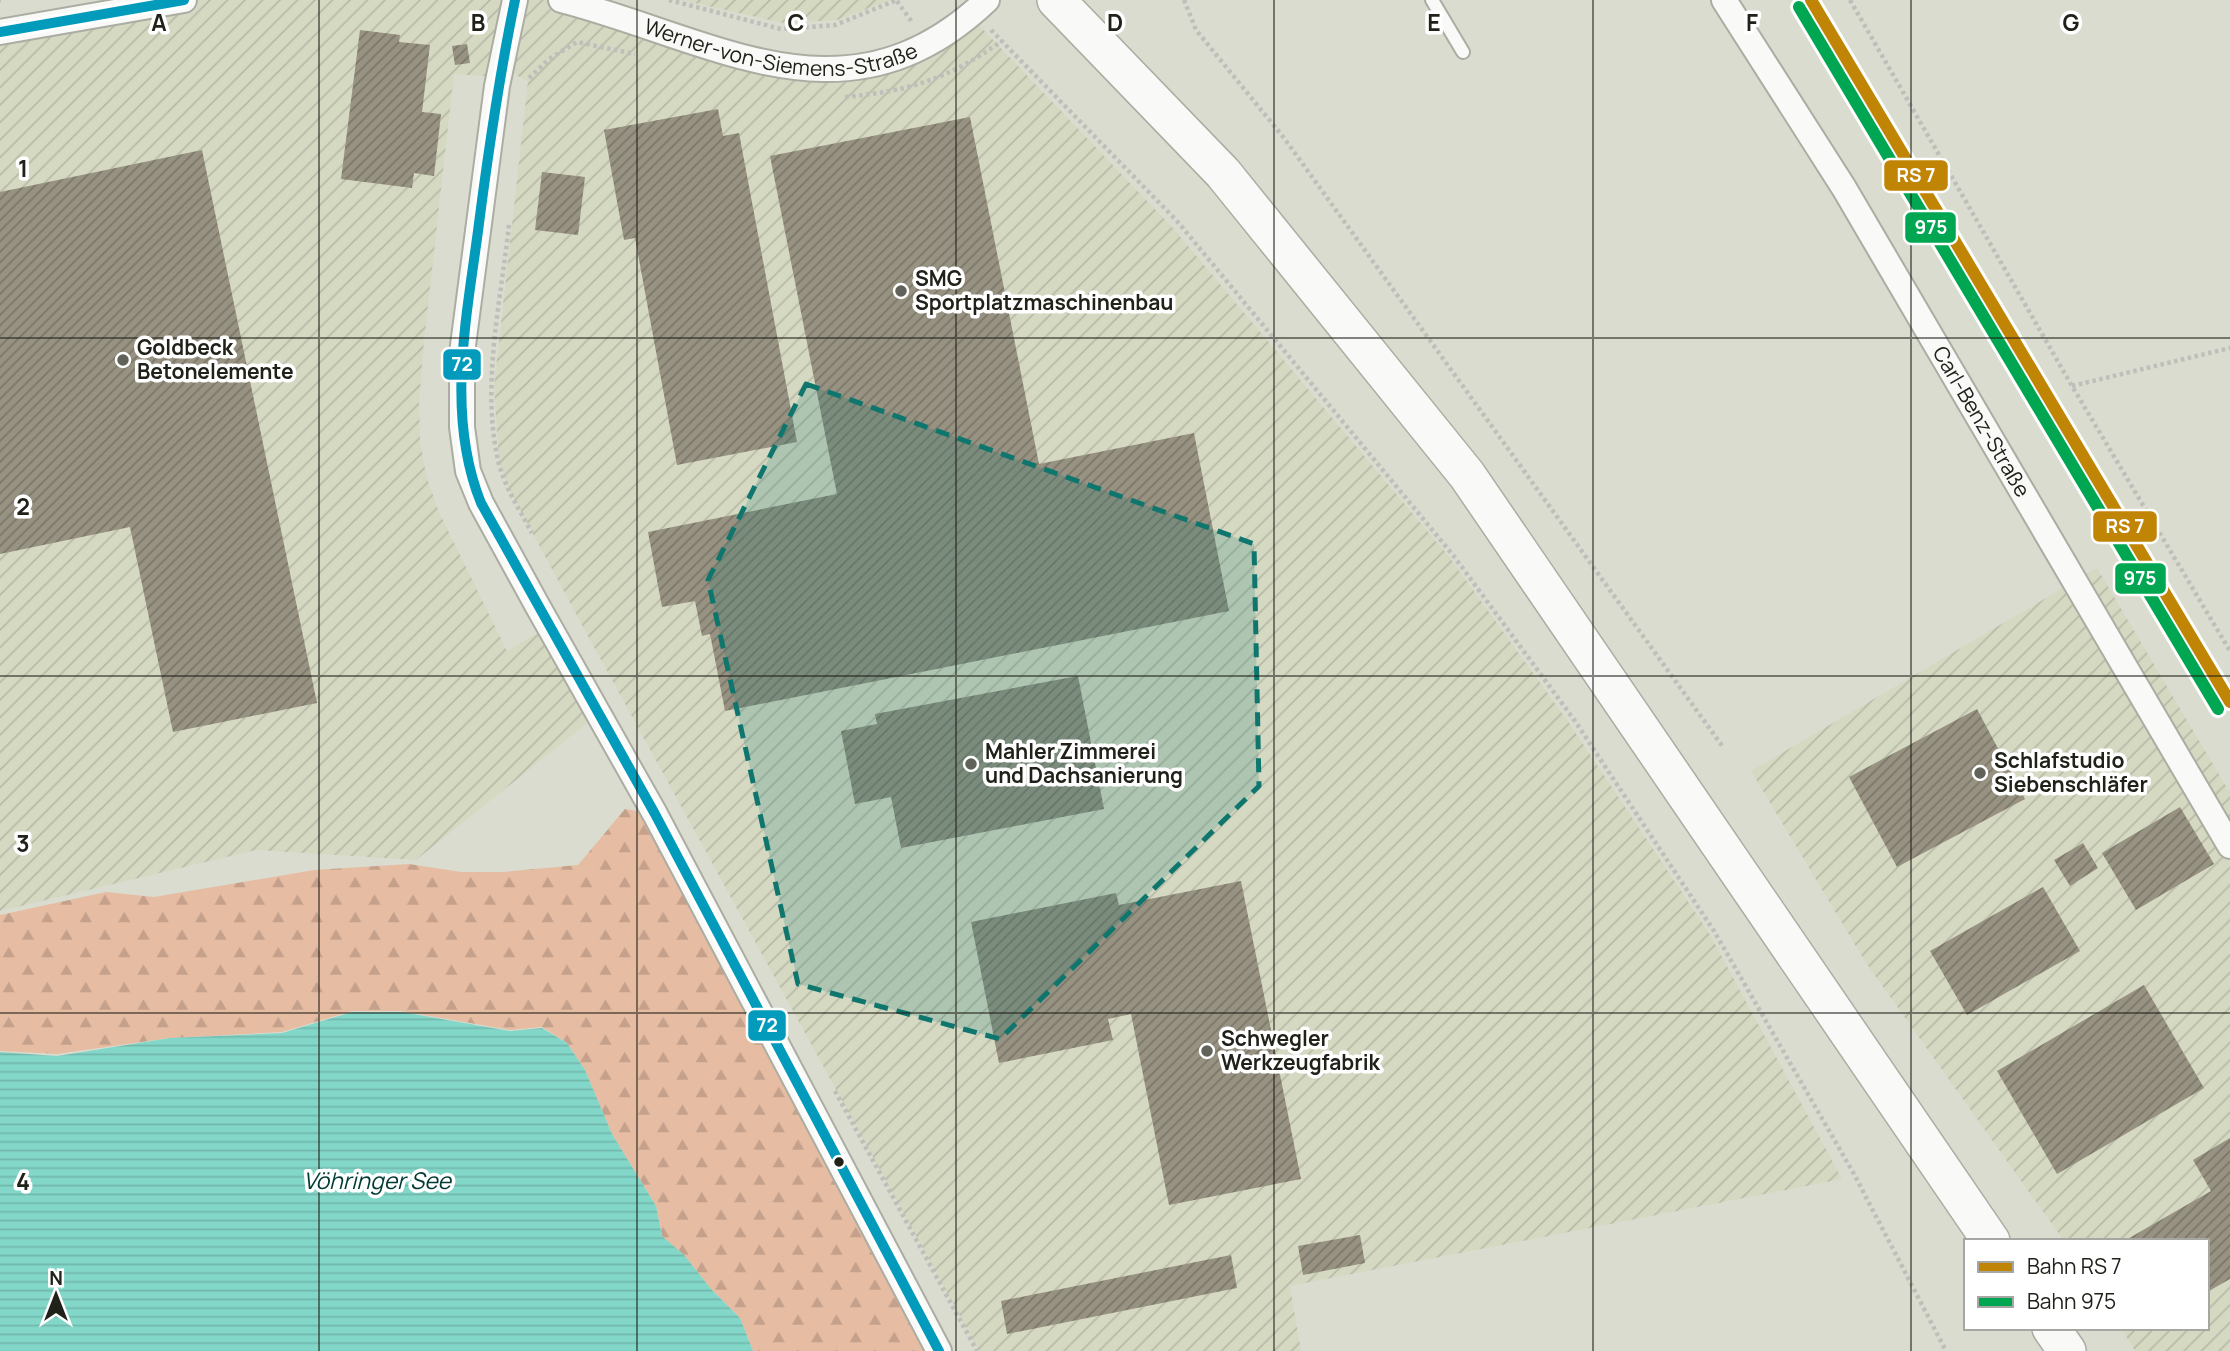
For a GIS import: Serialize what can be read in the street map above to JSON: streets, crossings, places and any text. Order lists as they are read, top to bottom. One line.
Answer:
{"streets":{"street":["Werner-von-Siemens-Straße","Carl-Benz-Straße"]},"water":["Vöhringer See"],"places":["SMG Sportplatzmaschinenbau","Goldbeck Betonelemente","Mahler Zimmerei und Dachsanierung","Schlafstudio Siebenschläfer","Schwegler Werkzeugfabrik"],"lines":["transit line 72","rail line 975"],"legend":["Bahn RS 7","Bahn 975"],"north":"top","grid":{"columns":["A","B","C","D","E","F","G"],"rows":["1","2","3","4"]}}
